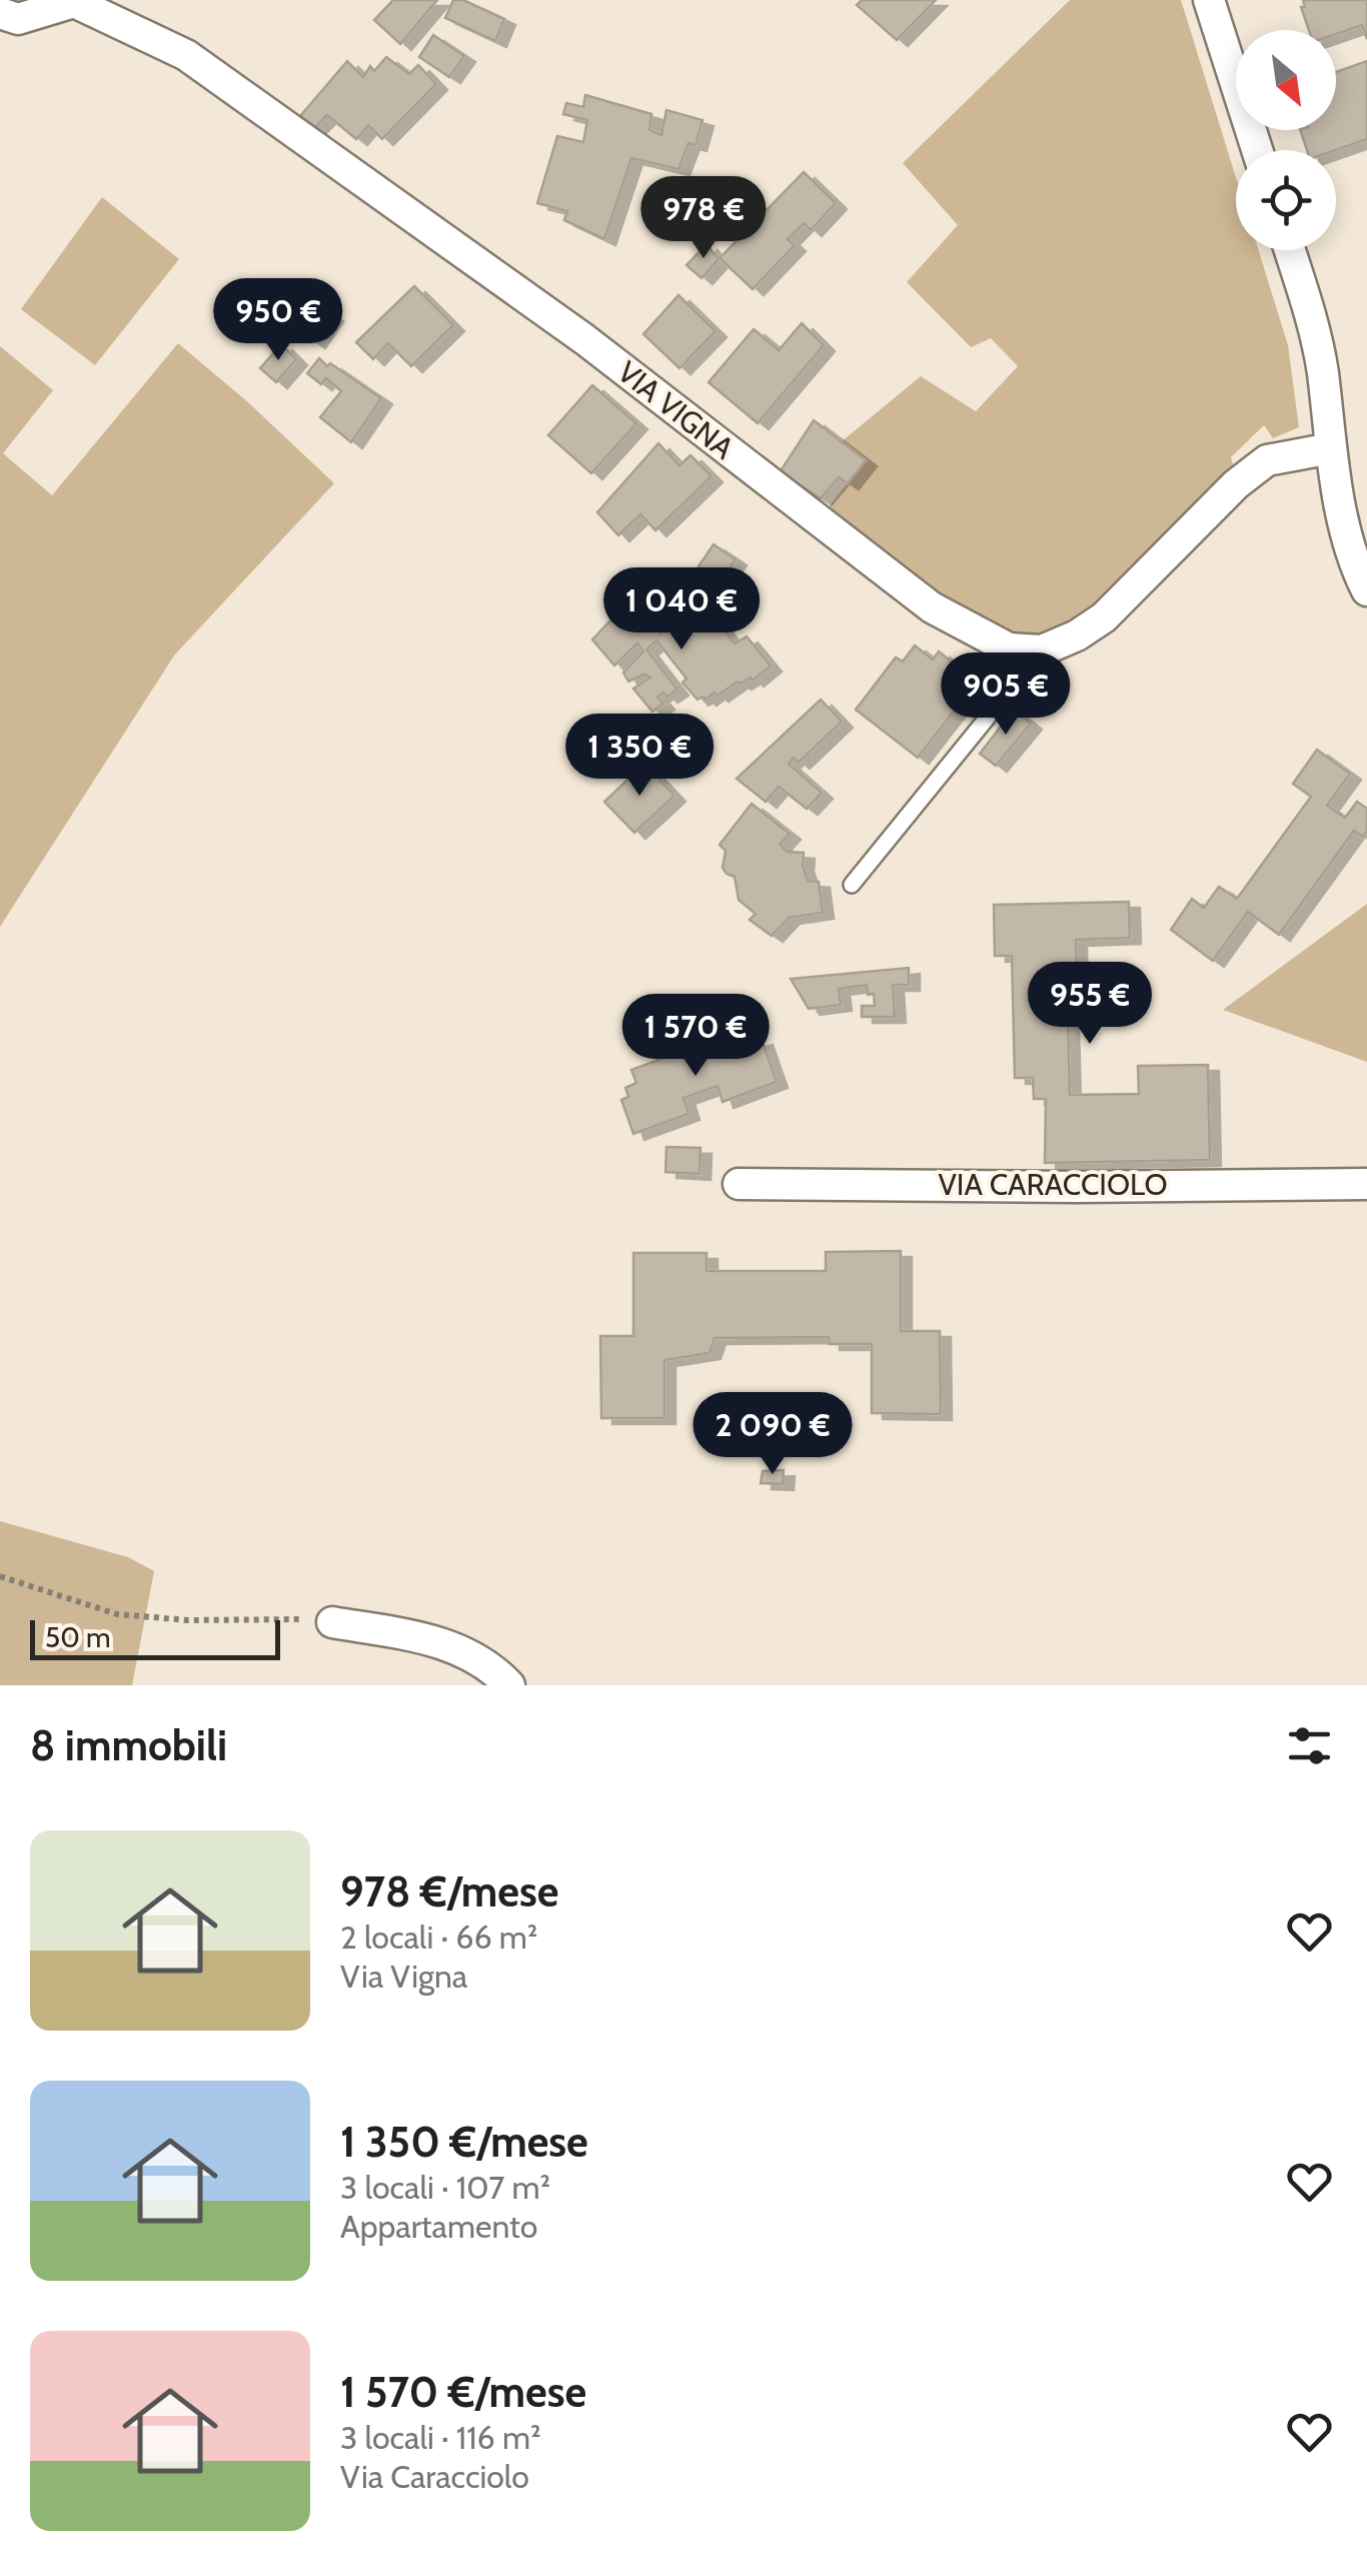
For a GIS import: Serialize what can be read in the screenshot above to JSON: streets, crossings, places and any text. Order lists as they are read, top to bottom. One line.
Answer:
{"streets":{"street":["VIA VIGNA","VIA CARACCIOLO"]},"scale_bar":"50 m","north":"bottom right","page":{"price":["978 €","950 €","1 040 €","905 €","1 350 €","955 €","1 570 €","2 090 €"],"scale":"50 m","heading":"8 immobili","list":[{"name":"978 €/mese","note":"2 locali · 66 m² · Via Vigna"},{"name":"1 350 €/mese","note":"3 locali · 107 m² · Appartamento"},{"name":"1 570 €/mese","note":"3 locali · 116 m² · Via Caracciolo"}]}}
